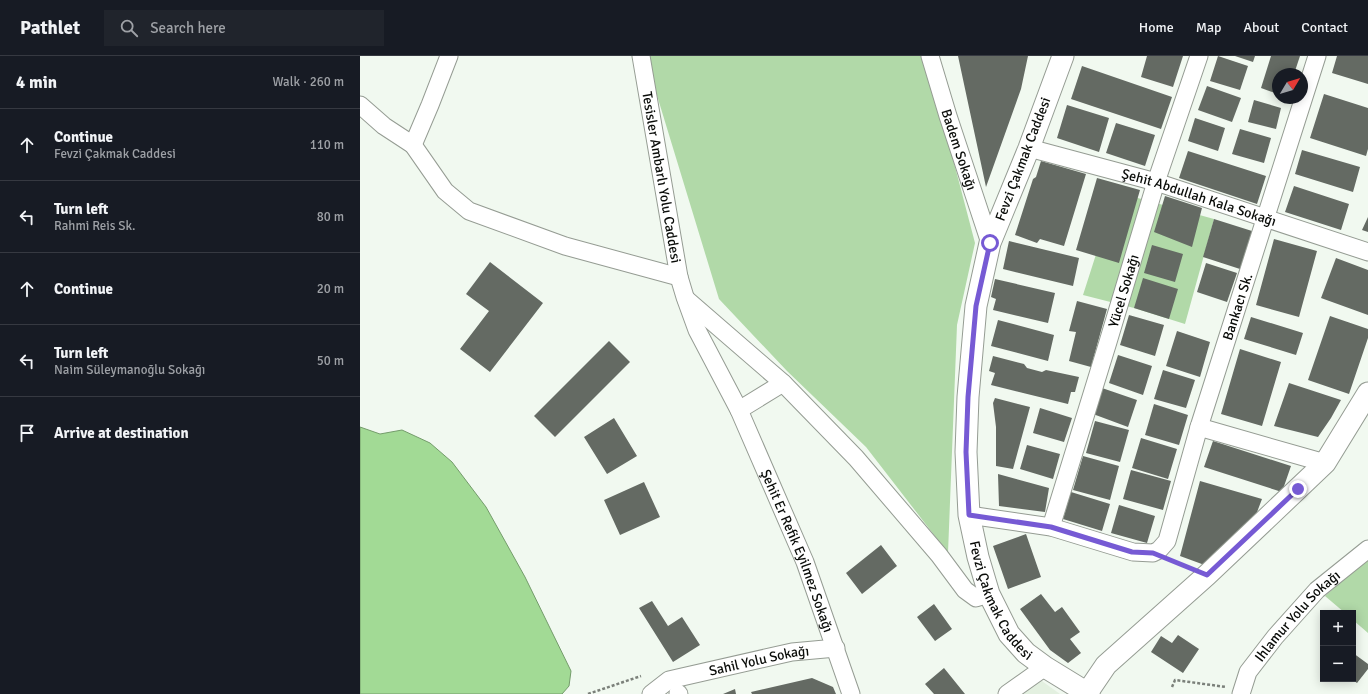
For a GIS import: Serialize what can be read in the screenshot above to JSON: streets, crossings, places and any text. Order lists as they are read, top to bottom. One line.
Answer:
{"streets":{"main road":["Fevzi Çakmak Caddesi"],"street":["Badem Sokağı","Tesisler Ambarlı Yolu Caddesi","Şehit Abdullah Kala Sokağı","Yücel Sokağı","Bankacı Sk.","Şehit Er Refik Eyilmez Sokağı","Ihlamur Yolu Sokağı","Sahil Yolu Sokağı"]},"crossings":[["Badem Sokağı","Fevzi Çakmak Caddesi"],["Fevzi Çakmak Caddesi","Şehit Abdullah Kala Sokağı"],["Tesisler Ambarlı Yolu Caddesi","Şehit Er Refik Eyilmez Sokağı"],["Şehit Abdullah Kala Sokağı","Yücel Sokağı"],["Şehit Abdullah Kala Sokağı","Bankacı Sk."],["Şehit Er Refik Eyilmez Sokağı","Sahil Yolu Sokağı"]],"north":"top right","page":{"header":"Pathlet","search":"Search here","nav":["Home","Map","About","Contact"],"heading":["4 min","Walk · 260 m"],"list":[["Continue","Fevzi Çakmak Caddesi","110 m"],["Turn left","Rahmi Reis Sk.","80 m"],["Continue","20 m"],["Turn left","Naim Süleymanoğlu Sokağı","50 m"],"Arrive at destination"],"map_buttons":["+","−"]}}
